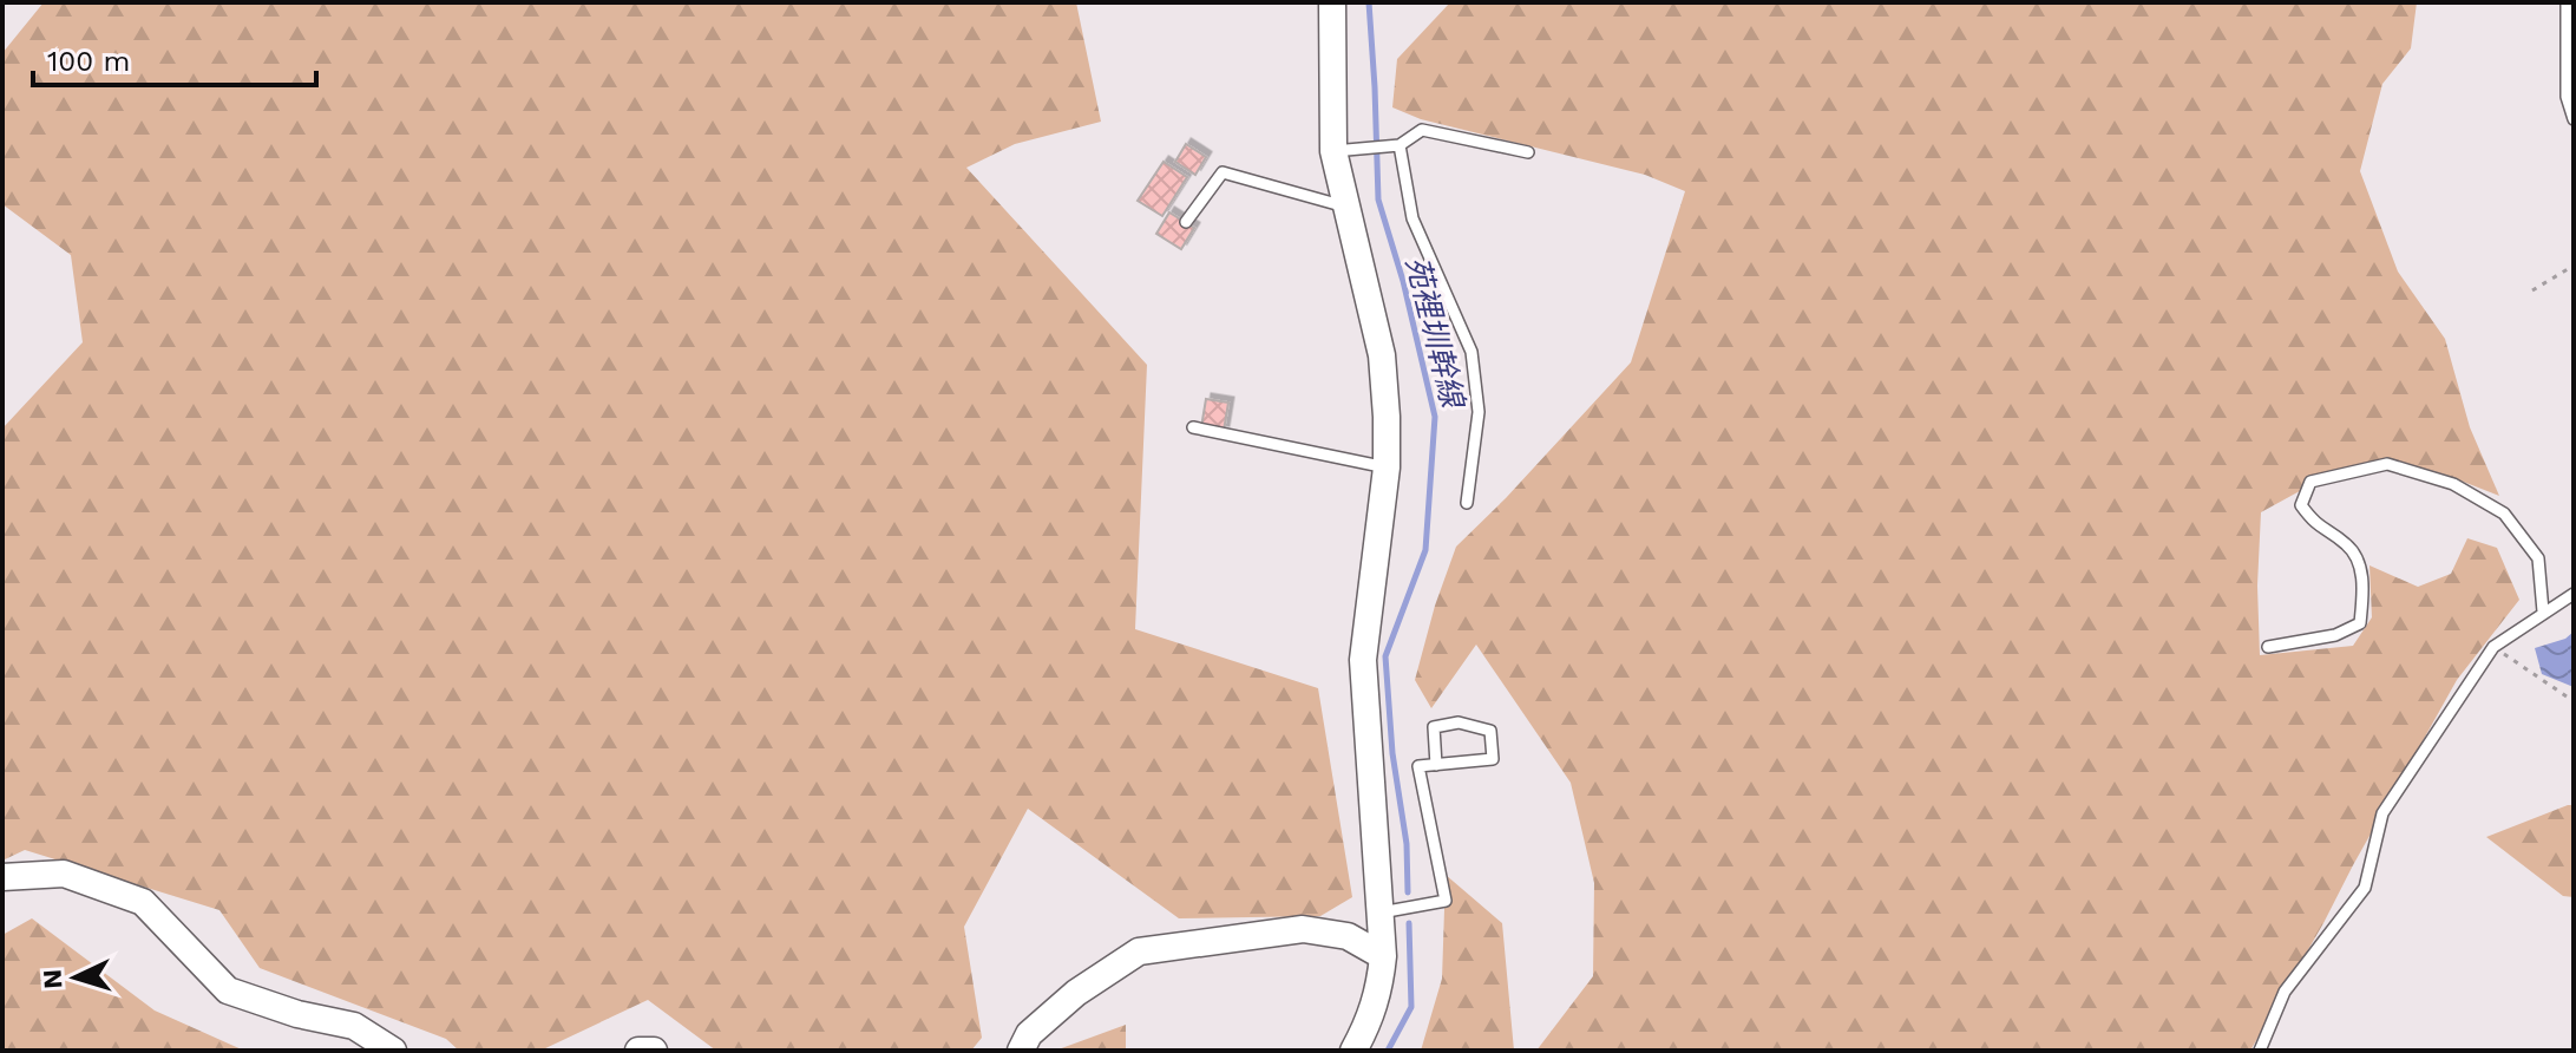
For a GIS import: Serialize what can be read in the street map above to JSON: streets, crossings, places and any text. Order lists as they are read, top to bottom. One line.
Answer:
{"water":["苑裡圳幹線"],"scale_bar":"100 m","north":"left"}
